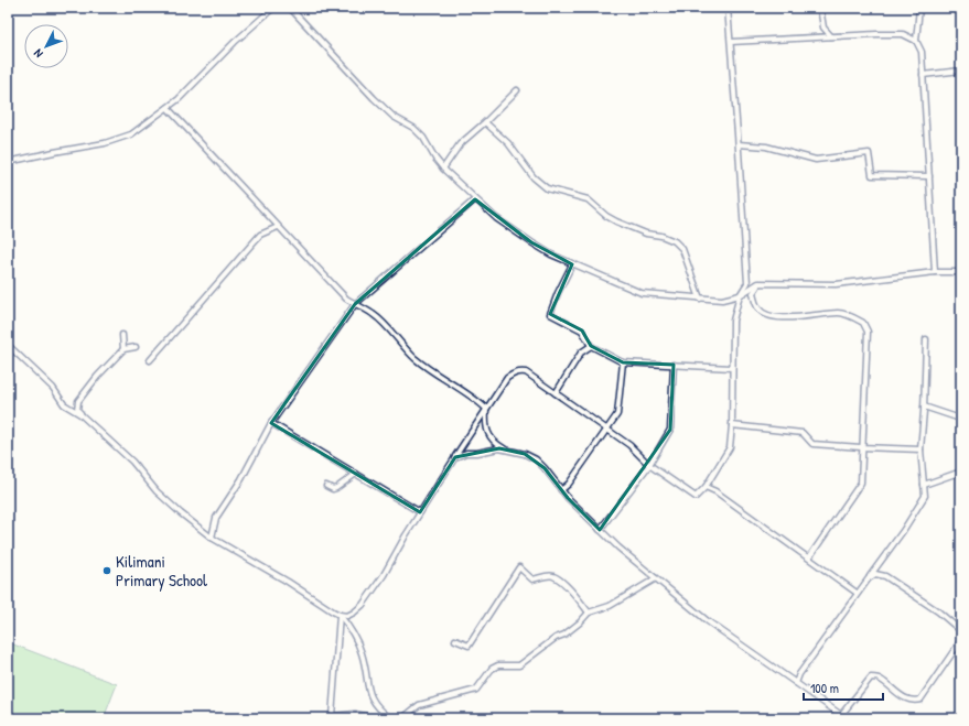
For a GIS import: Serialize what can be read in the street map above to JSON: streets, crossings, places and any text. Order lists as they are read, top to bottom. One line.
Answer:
{"places":["Kilimani Primary School"],"scale_bar":"100 m","north":"bottom left"}
